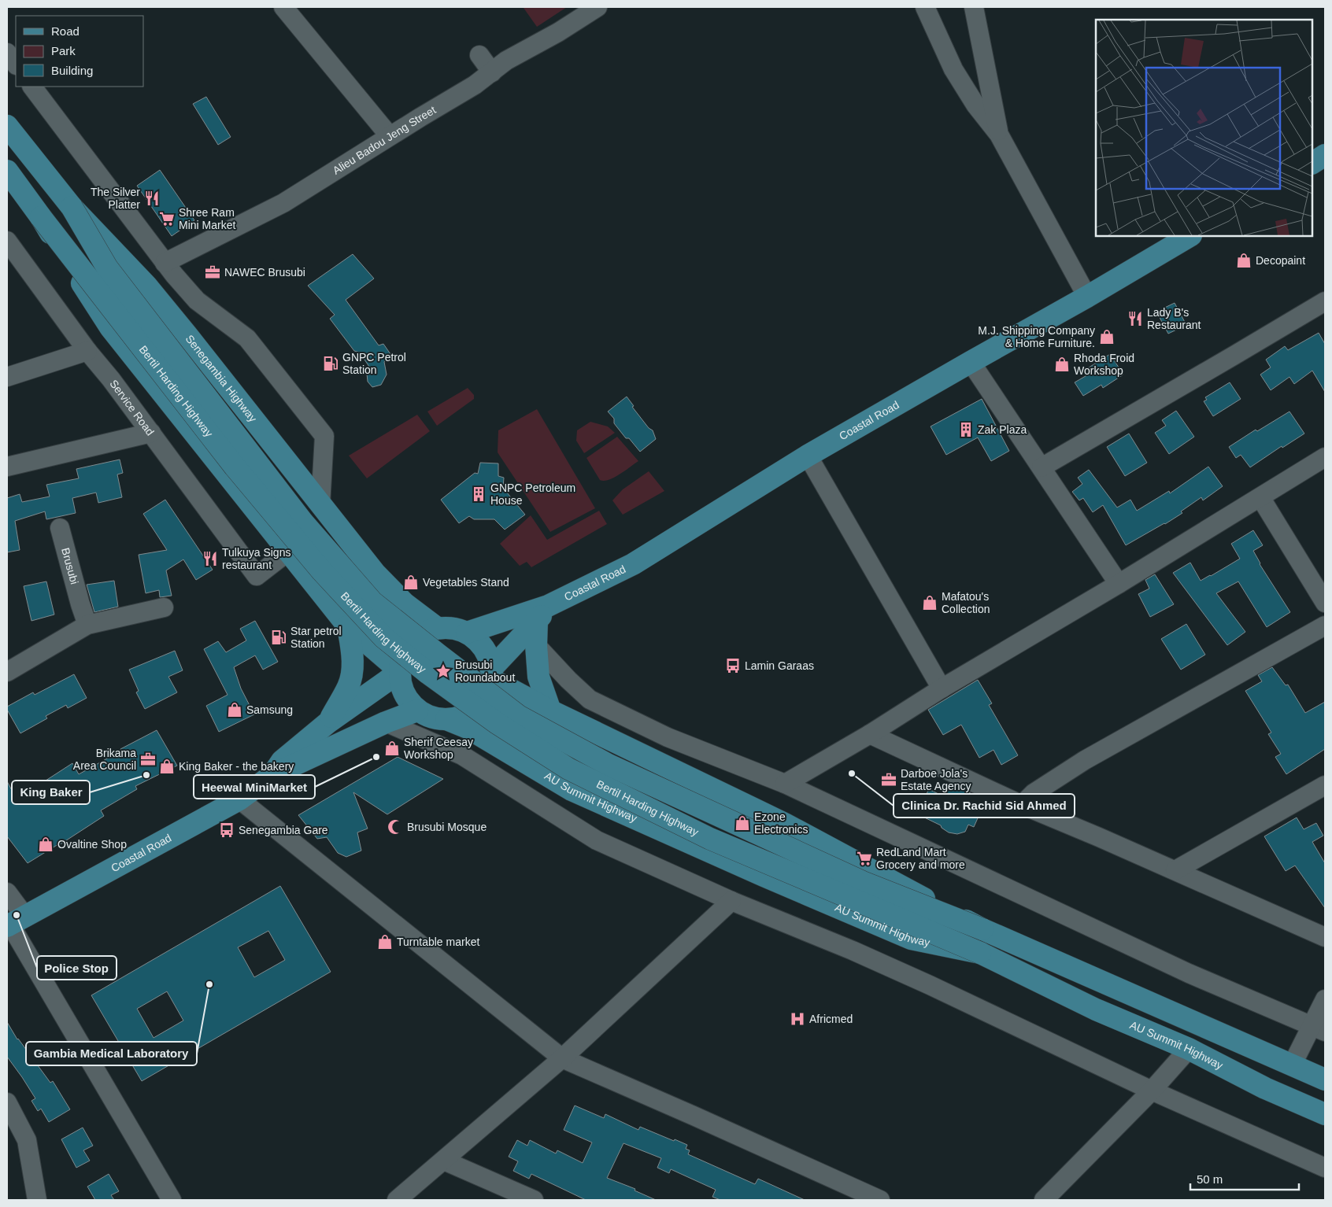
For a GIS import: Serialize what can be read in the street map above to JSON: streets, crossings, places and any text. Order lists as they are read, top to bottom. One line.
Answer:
{"streets":{"main road":["Senegambia Highway","Bertil Harding Highway","Coastal Road","AU Summit Highway"],"street":["Alieu Badou Jeng Street","Service Road","Brusubi"]},"crossings":[["Senegambia Highway","Bertil Harding Highway"],["Senegambia Highway","Coastal Road"],["Senegambia Highway","AU Summit Highway"],["Bertil Harding Highway","AU Summit Highway"],["Coastal Road","AU Summit Highway"]],"places":{"restaurant":["The Silver Platter","Lady B's Restaurant","Tulkuya Signs restaurant"],"supermarket":["Shree Ram Mini Market","RedLand Mart Grocery and more"],"shop":["Decopaint","M.J. Shipping Company & Home Furniture.","Rhoda Froid Workshop","Vegetables Stand","Mafatou's Collection","Samsung","Sherif Ceesay Workshop","King Baker - the bakery","Ezone Electronics","Ovaltine Shop","Turntable market"],"office":["NAWEC Brusubi","Brikama Area Council","Darboe Jola's Estate Agency"],"fuel station":["GNPC Petrol Station","Star petrol Station"],"building":["Zak Plaza","GNPC Petroleum House"],"bus stop":["Lamin Garaas","Senegambia Gare"],"place":["Brusubi Roundabout"],"other":["Heewal MiniMarket","Clinica Dr. Rachid Sid Ahmed","King Baker","Police Stop","Gambia Medical Laboratory"],"mosque":["Brusubi Mosque"],"hospital":["Africmed"]},"legend":["Road","Park","Building"],"scale_bar":"50 m"}
